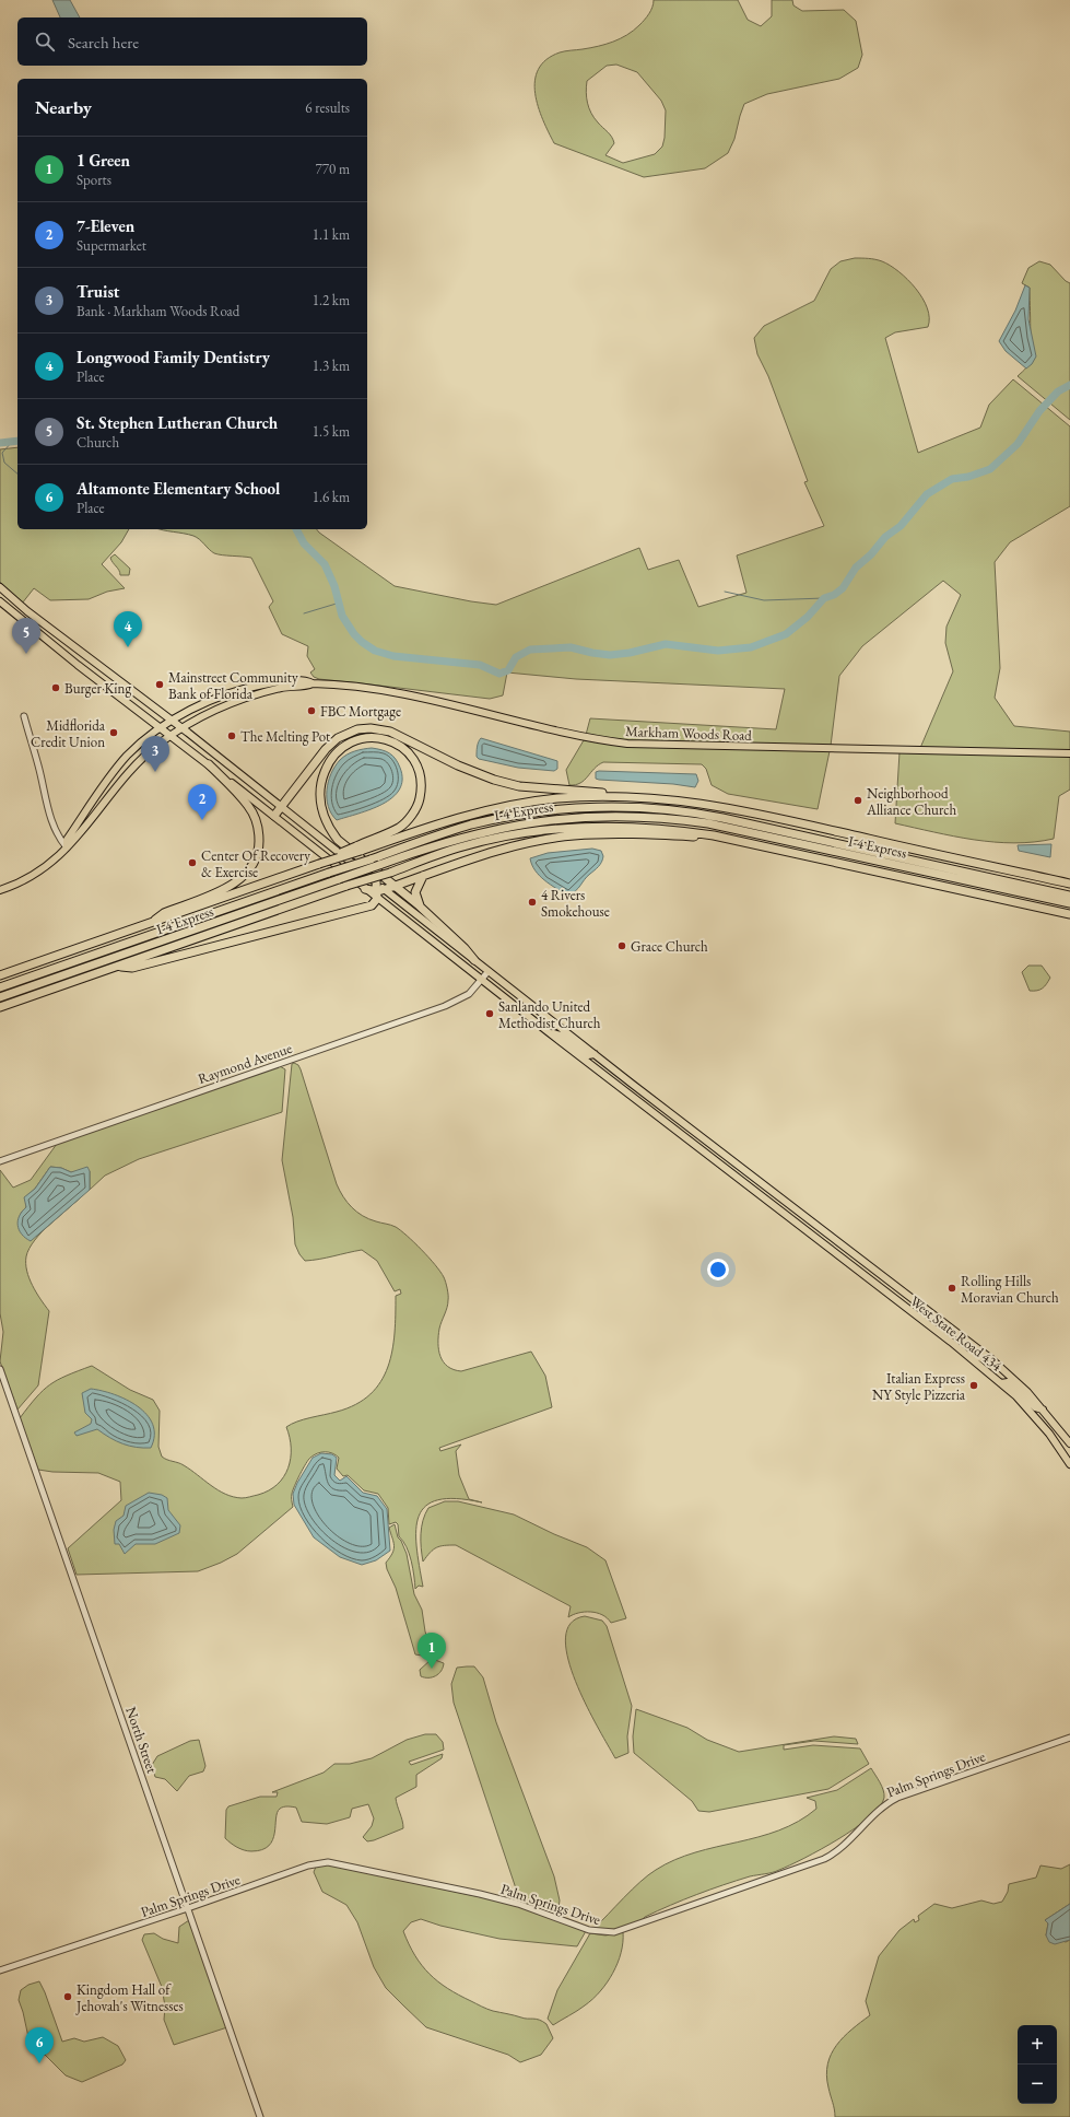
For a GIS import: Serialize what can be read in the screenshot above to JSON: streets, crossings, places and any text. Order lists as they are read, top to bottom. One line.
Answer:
{"streets":{"highway":["I-4 Express"],"main road":["Markham Woods Road","West State Road 434"],"street":["Raymond Avenue","North Street","Palm Springs Drive"]},"crossings":[["North Street","Palm Springs Drive"]],"places":["Mainstreet Community Bank of Florida","Burger King","FBC Mortgage","Midflorida Credit Union","The Melting Pot","Neighborhood Alliance Church","Center Of Recovery & Exercise","4 Rivers Smokehouse","Grace Church","Sanlando United Methodist Church","Rolling Hills Moravian Church","Italian Express NY Style Pizzeria","Kingdom Hall of Jehovah's Witnesses"],"page":{"search":"Search here","heading":["Nearby","6 results"],"list":[{"mark":"1","name":"1 Green","note":"Sports","value":"770 m"},{"mark":"2","name":"7-Eleven","note":"Supermarket","value":"1.1 km"},{"mark":"3","name":"Truist","note":"Bank · Markham Woods Road","value":"1.2 km"},{"mark":"4","name":"Longwood Family Dentistry","note":"Place","value":"1.3 km"},{"mark":"5","name":"St. Stephen Lutheran Church","note":"Church","value":"1.5 km"},{"mark":"6","name":"Altamonte Elementary School","note":"Place","value":"1.6 km"}],"pins":["4","5","3","2","1","6"],"map_buttons":["+","−"]}}
